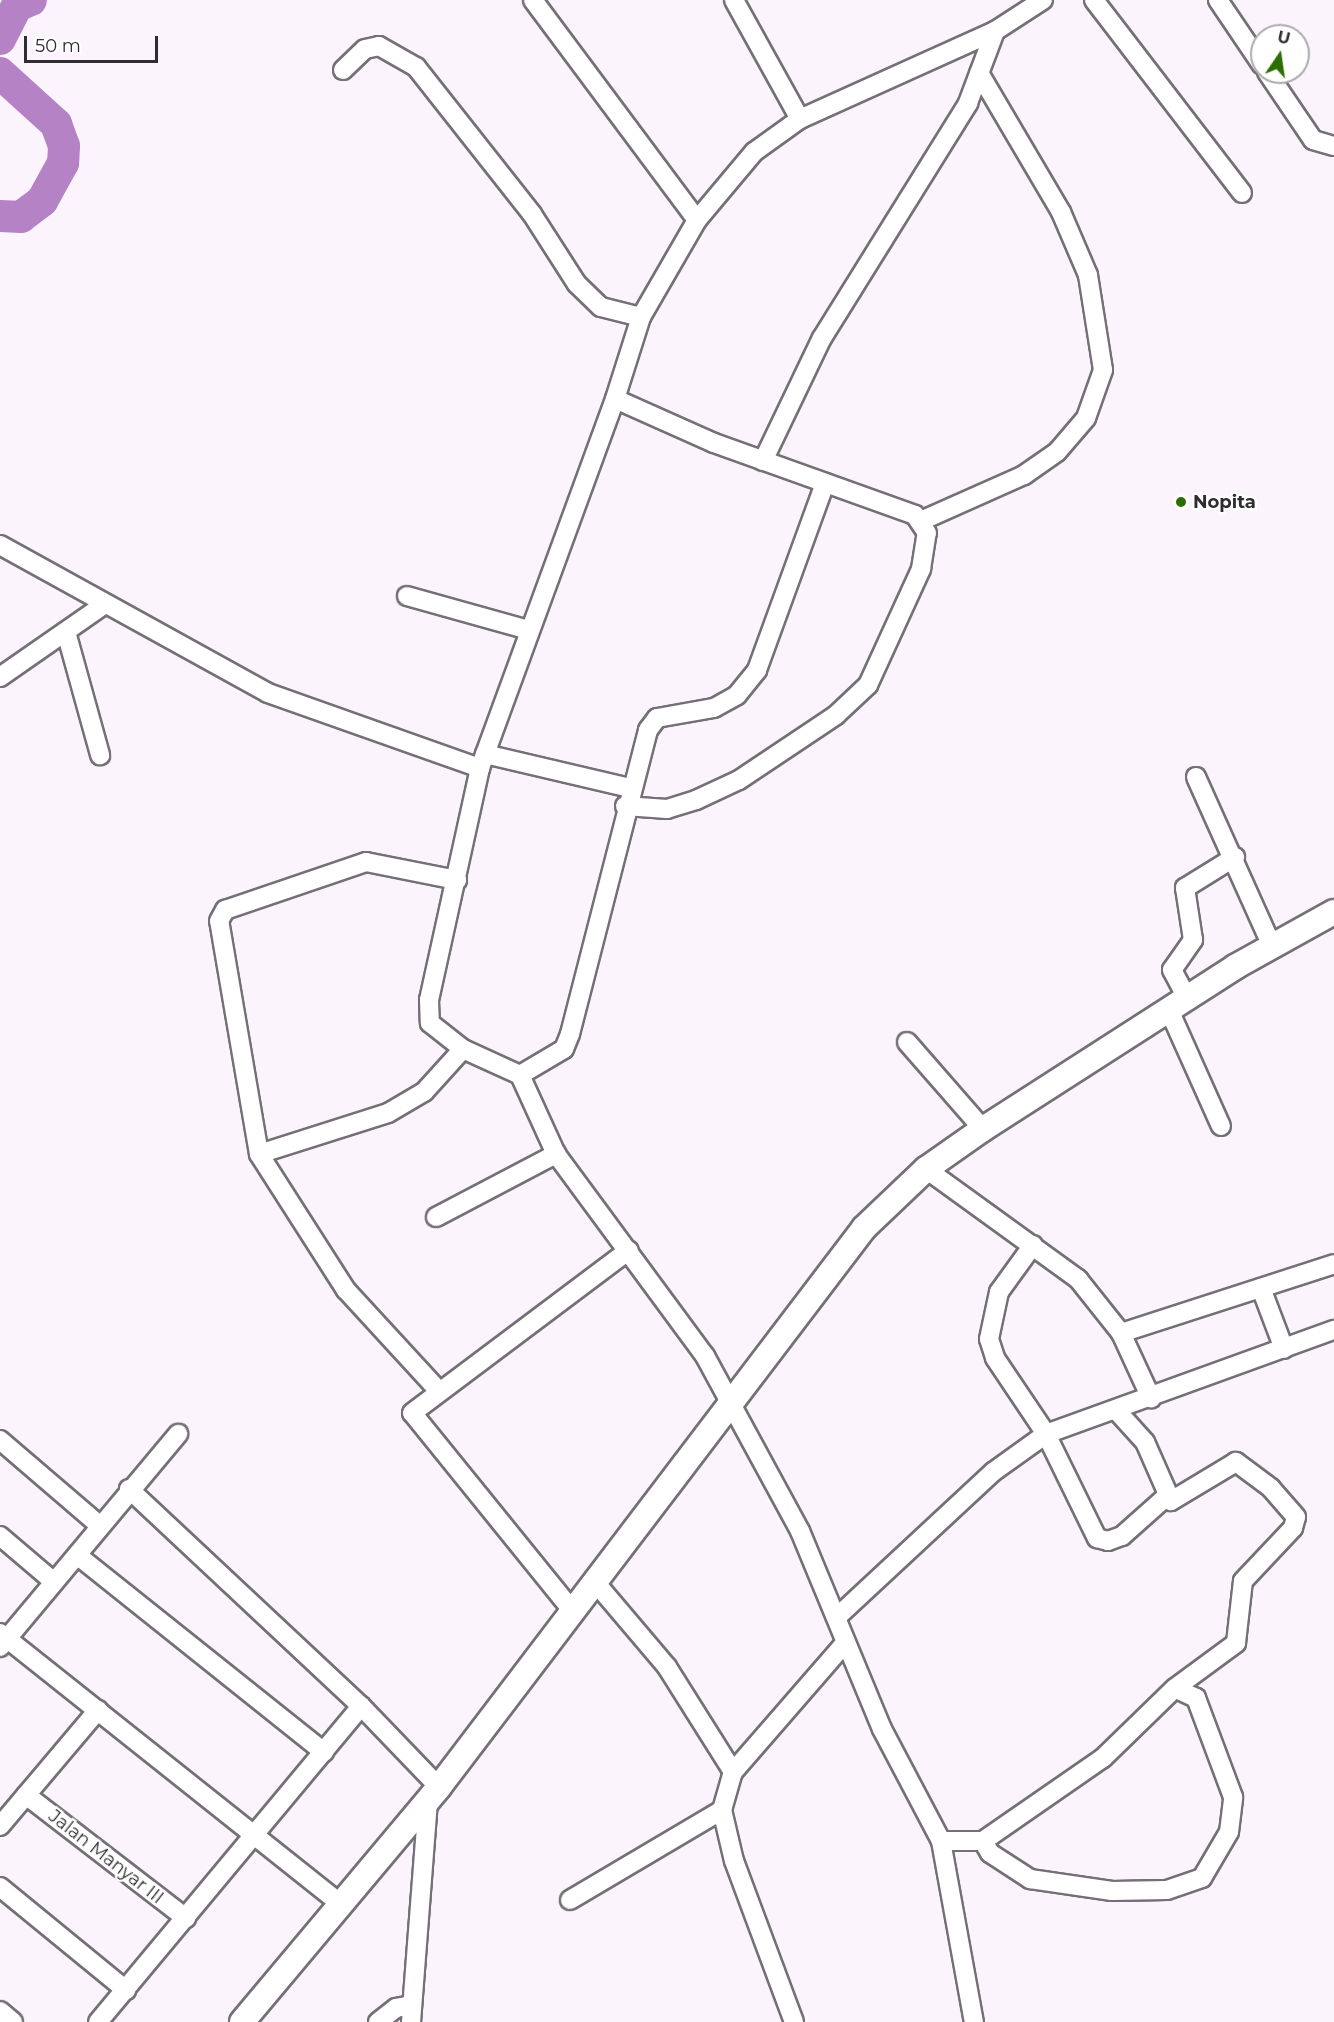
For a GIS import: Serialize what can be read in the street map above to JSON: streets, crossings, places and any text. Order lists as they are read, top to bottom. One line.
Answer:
{"streets":{"street":["Jalan Manyar III"]},"places":["Nopita"],"scale_bar":"50 m","north":"top"}
